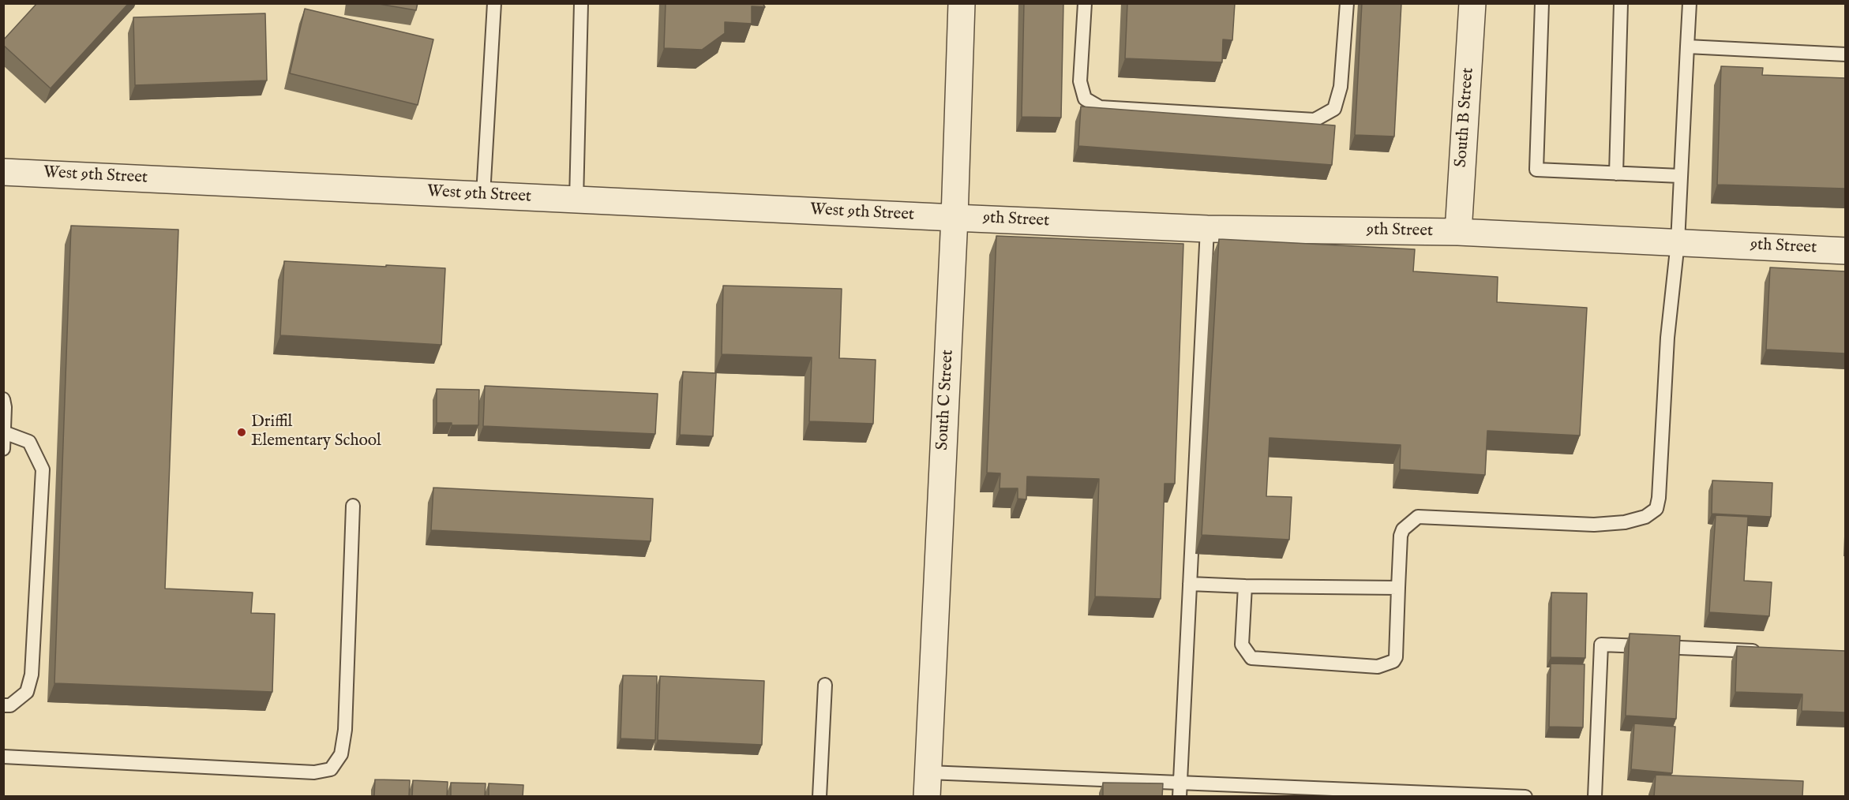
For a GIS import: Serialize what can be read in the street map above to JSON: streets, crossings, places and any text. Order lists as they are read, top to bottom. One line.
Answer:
{"streets":{"street":["South B Street","West 9th Street","9th Street","South C Street"]},"crossings":[["South B Street","9th Street"],["West 9th Street","9th Street"],["West 9th Street","South C Street"],["9th Street","South C Street"]],"places":["Driffil Elementary School"]}
